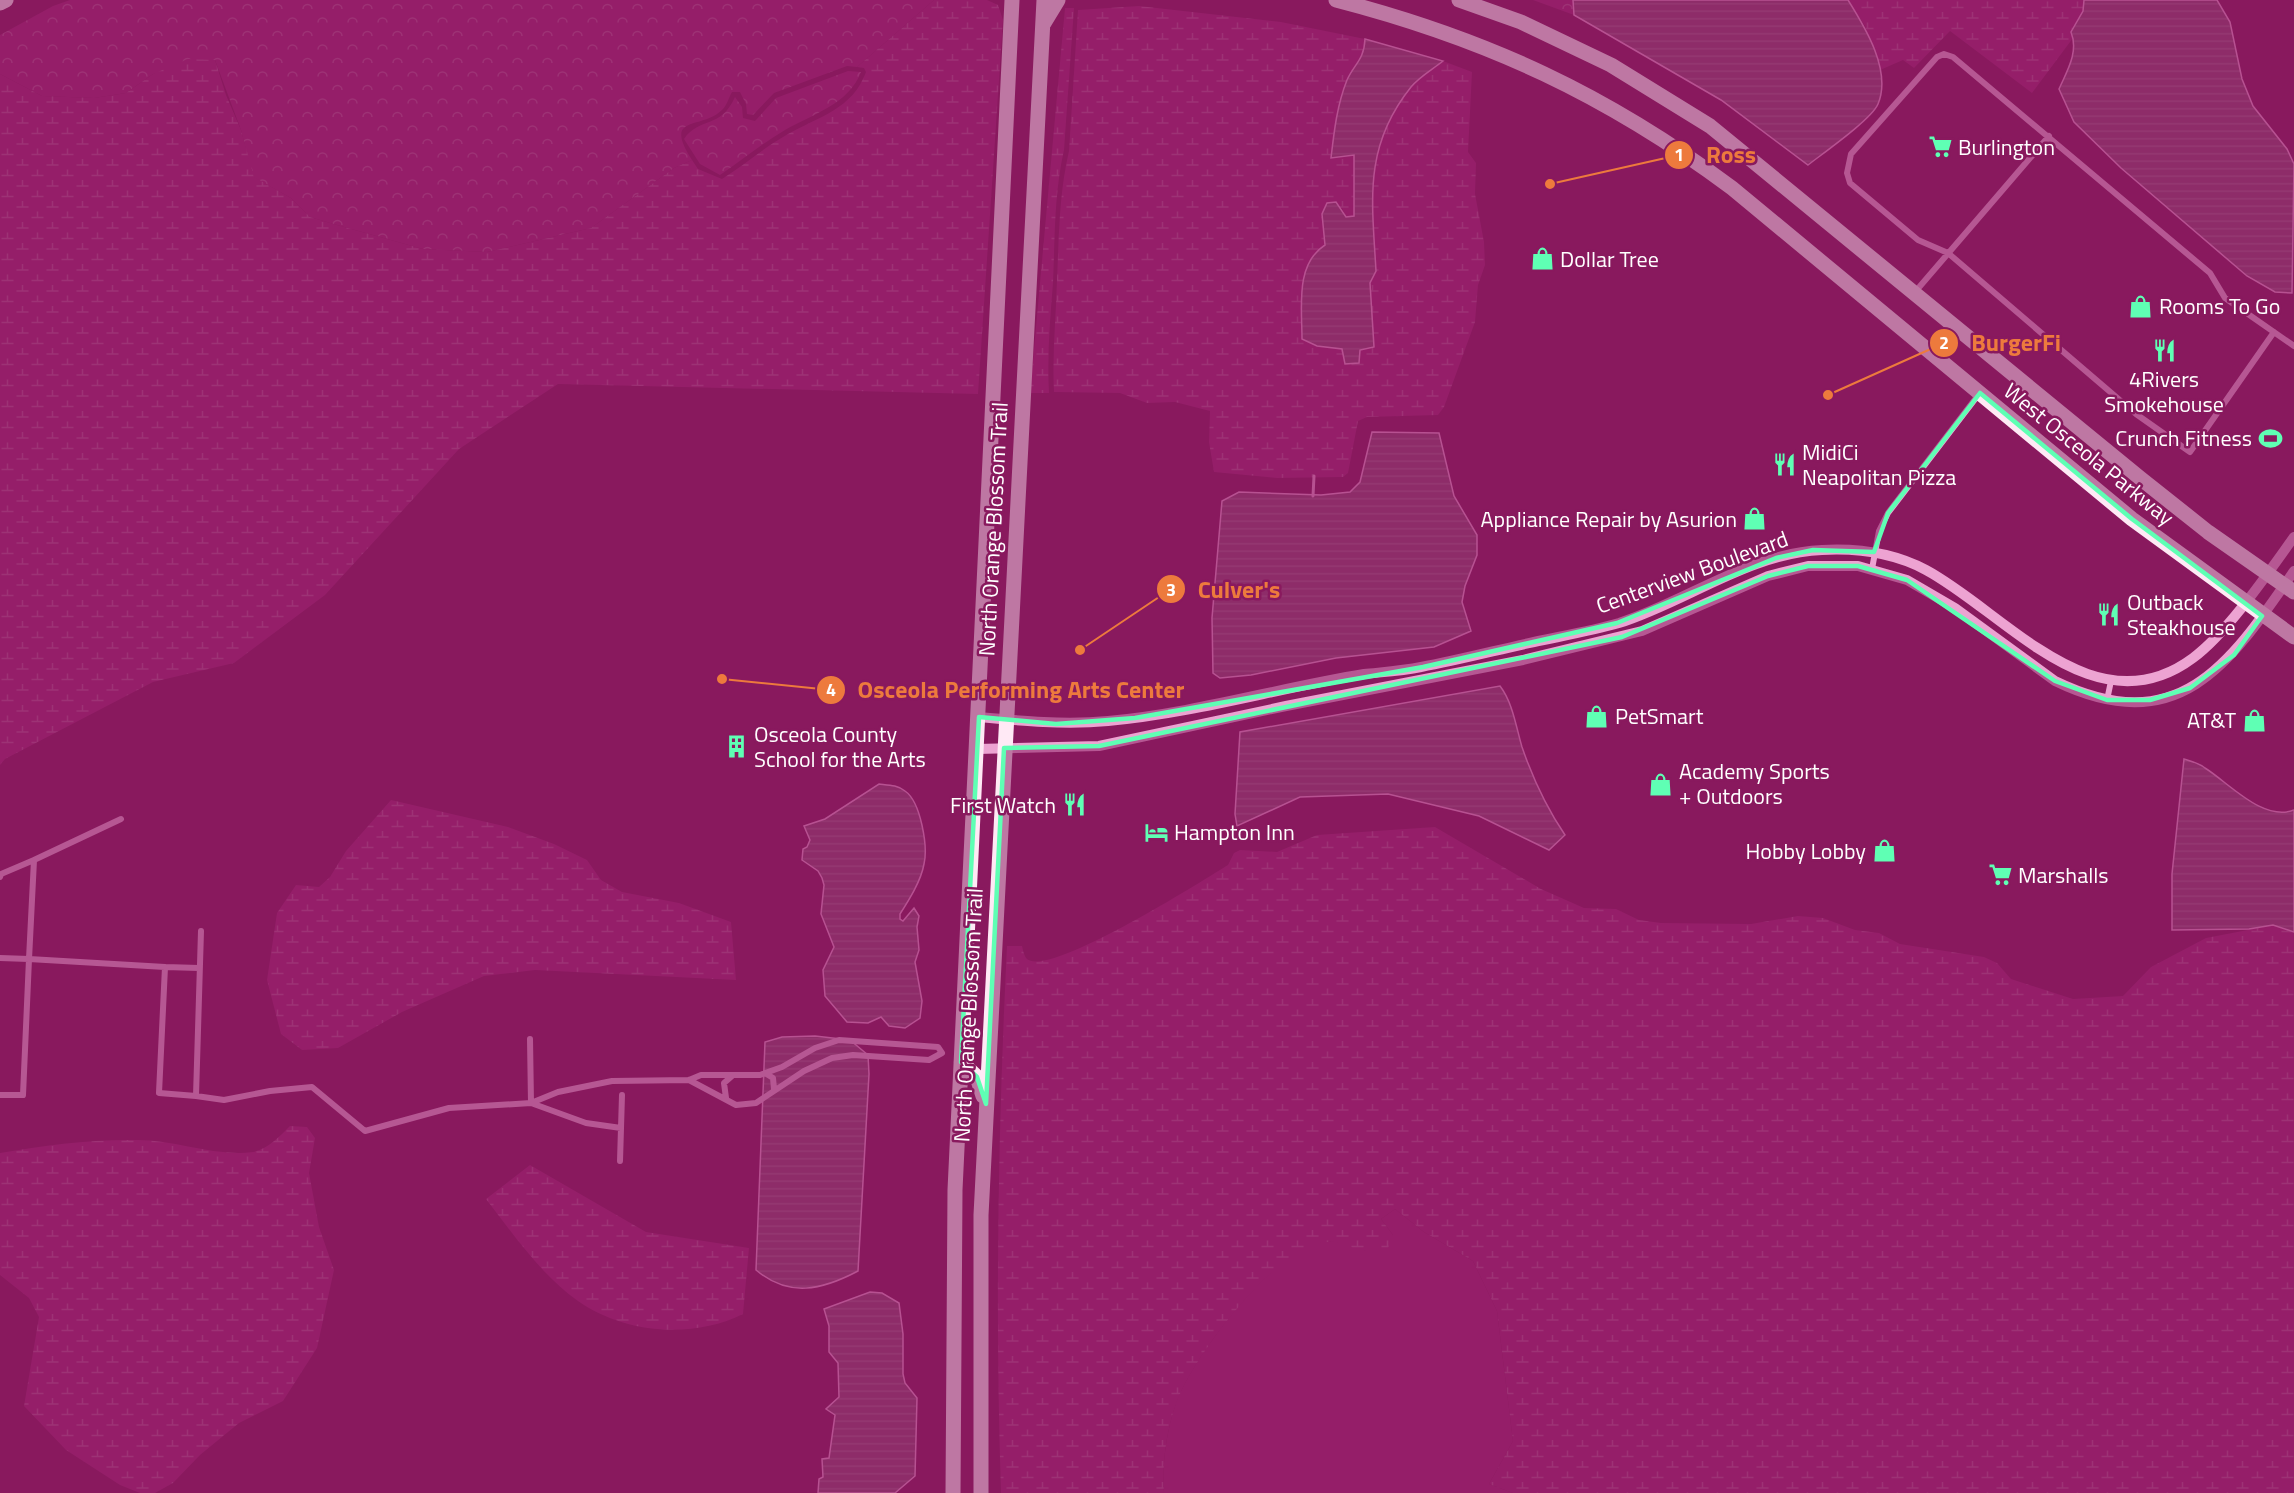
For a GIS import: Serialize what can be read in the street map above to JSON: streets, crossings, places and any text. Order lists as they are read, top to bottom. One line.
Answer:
{"streets":{"main road":["West Osceola Parkway","North Orange Blossom Trail"],"street":["Centerview Boulevard"]},"crossings":[["West Osceola Parkway","Centerview Boulevard"],["North Orange Blossom Trail","Centerview Boulevard"]],"places":{"supermarket":["Burlington","Marshalls"],"other":["Ross","BurgerFi","Culver's","Osceola Performing Arts Center"],"shop":["Dollar Tree","Rooms To Go","Appliance Repair by Asurion","PetSmart","AT&T","Academy Sports + Outdoors","Hobby Lobby"],"restaurant":["4Rivers Smokehouse","MidiCi Neapolitan Pizza","Outback Steakhouse","First Watch"],"sports":["Crunch Fitness"],"building":["Osceola County School for the Arts"],"hotel":["Hampton Inn"]}}
